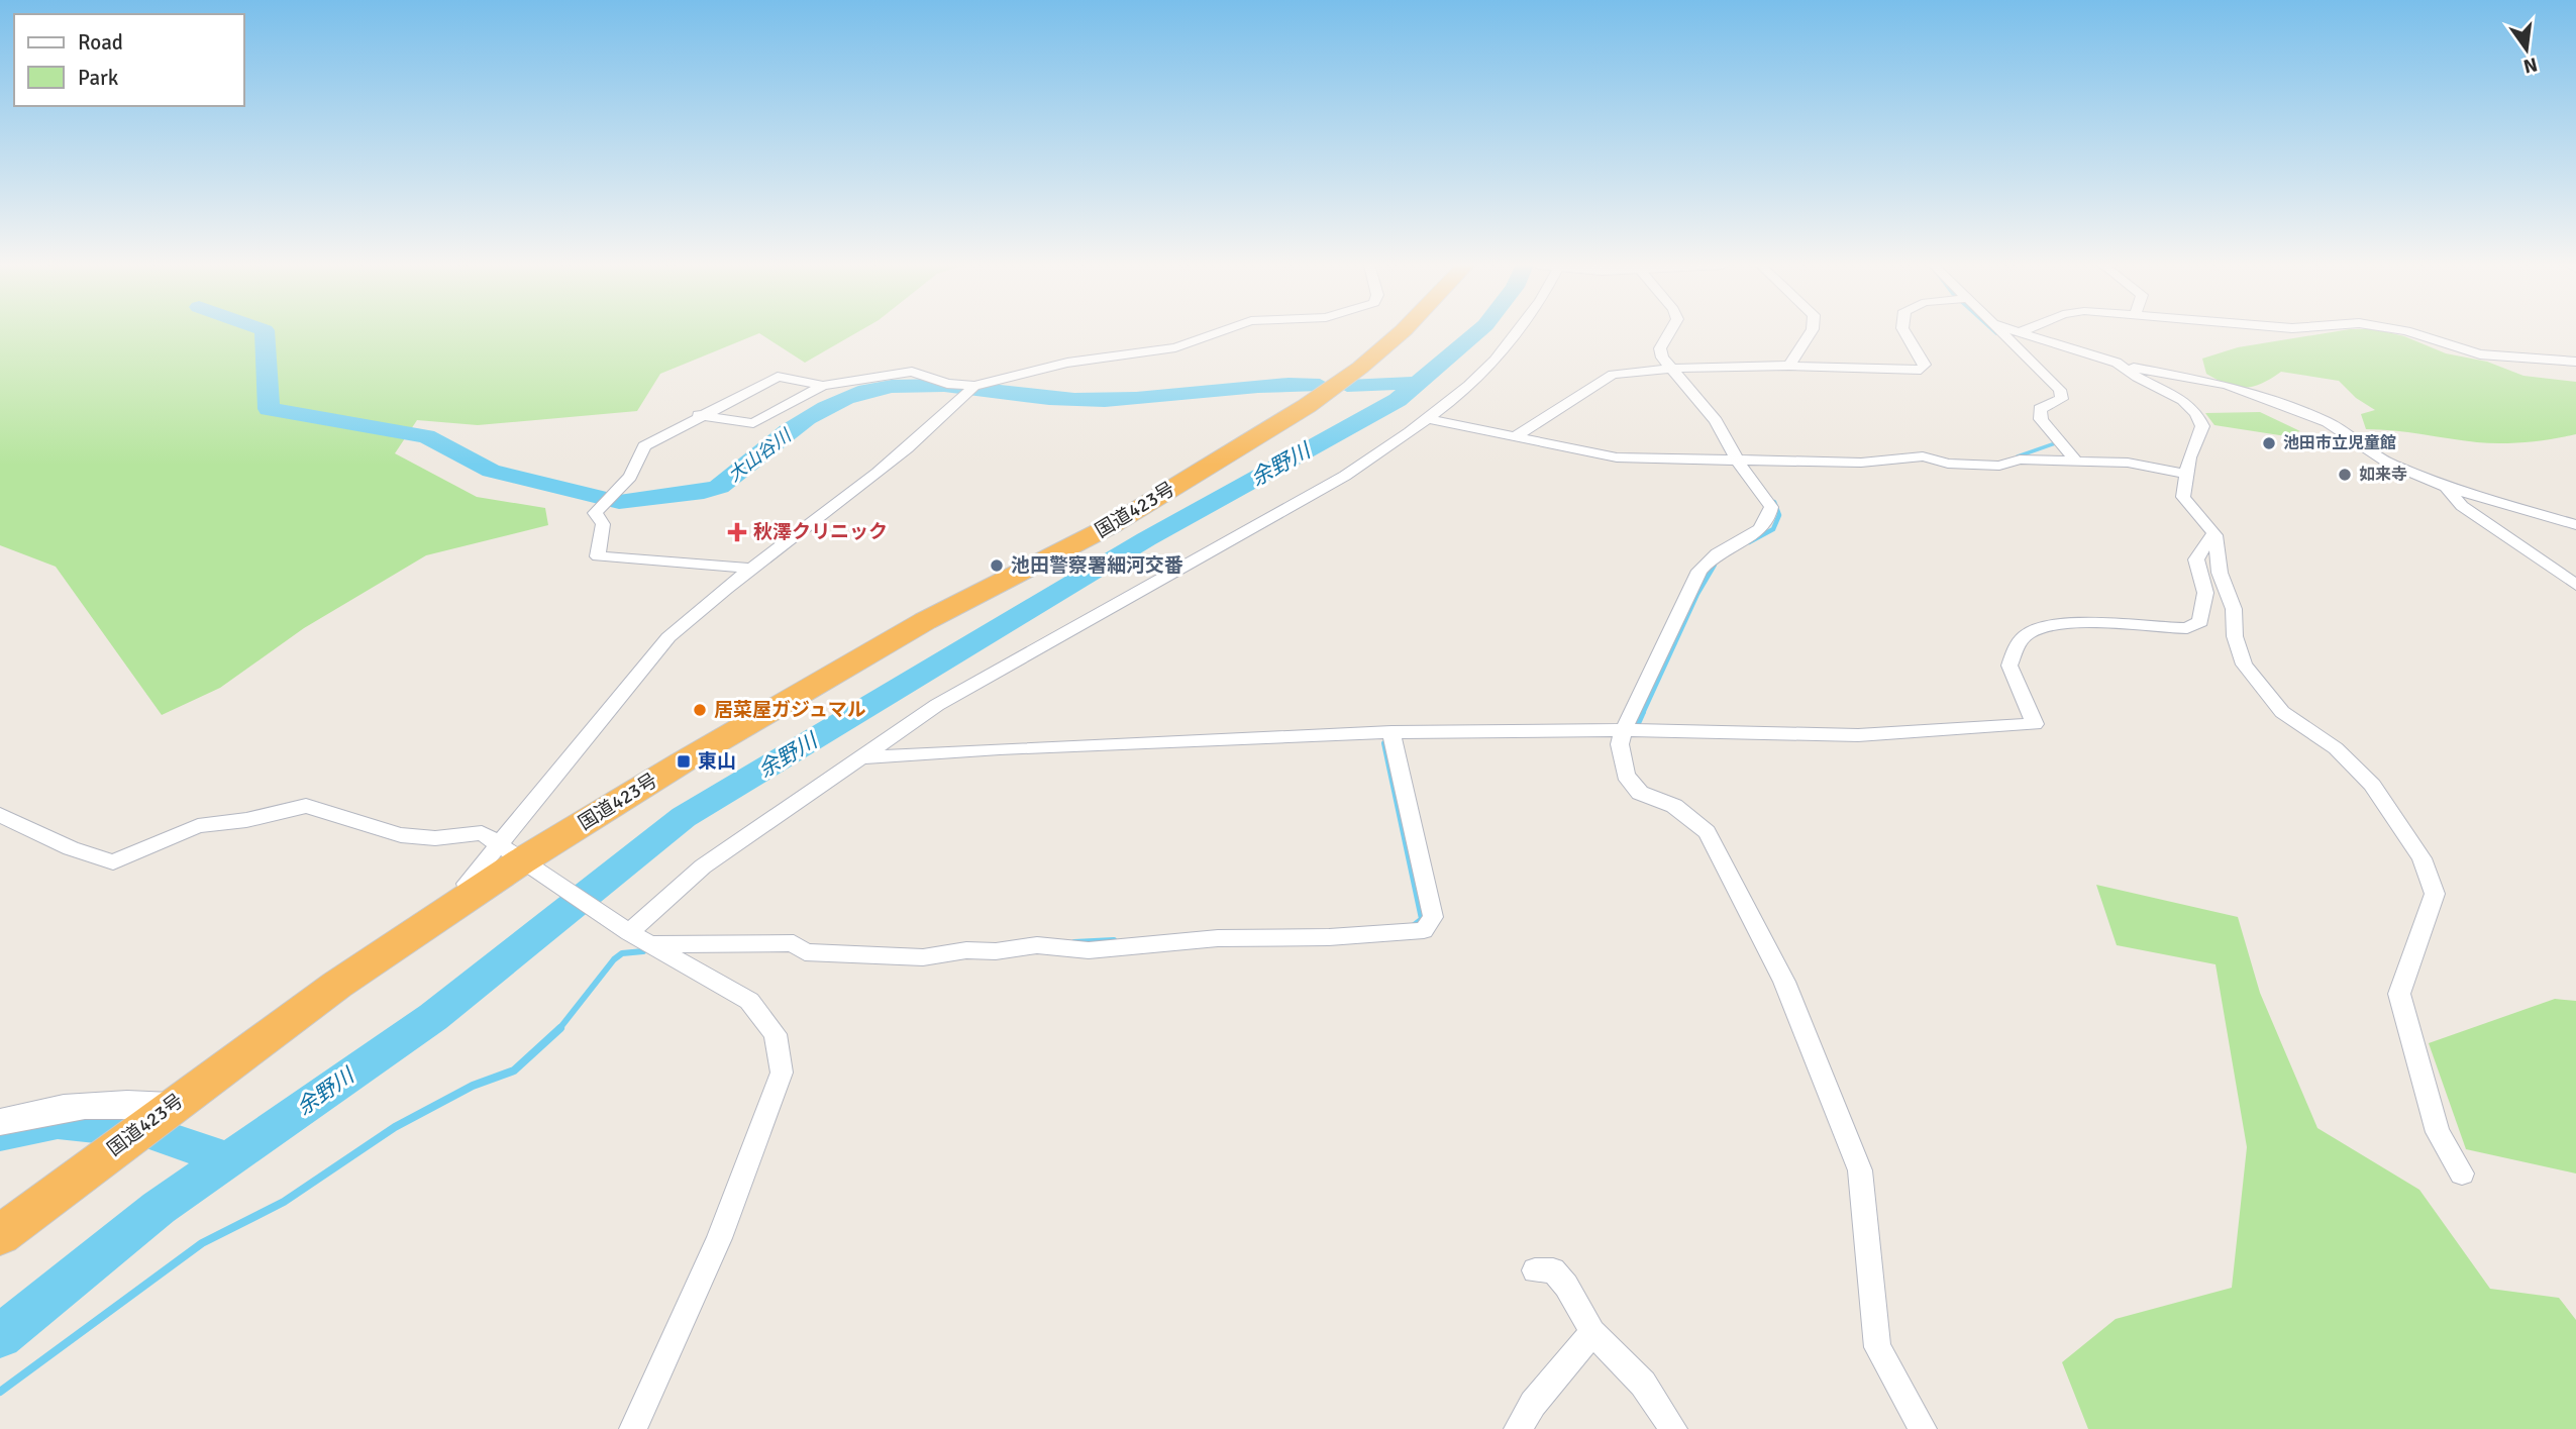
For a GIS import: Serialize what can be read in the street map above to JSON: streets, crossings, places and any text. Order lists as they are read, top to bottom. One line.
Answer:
{"streets":{"highway":["国道423号"]},"water":["大山谷川","余野川"],"places":{"other":["池田市立児童館","如来寺","池田警察署細河交番","居菜屋ガジュマル"],"health":["秋澤クリニック"],"transit":["東山"]},"legend":["Road","Park"],"north":"bottom"}
